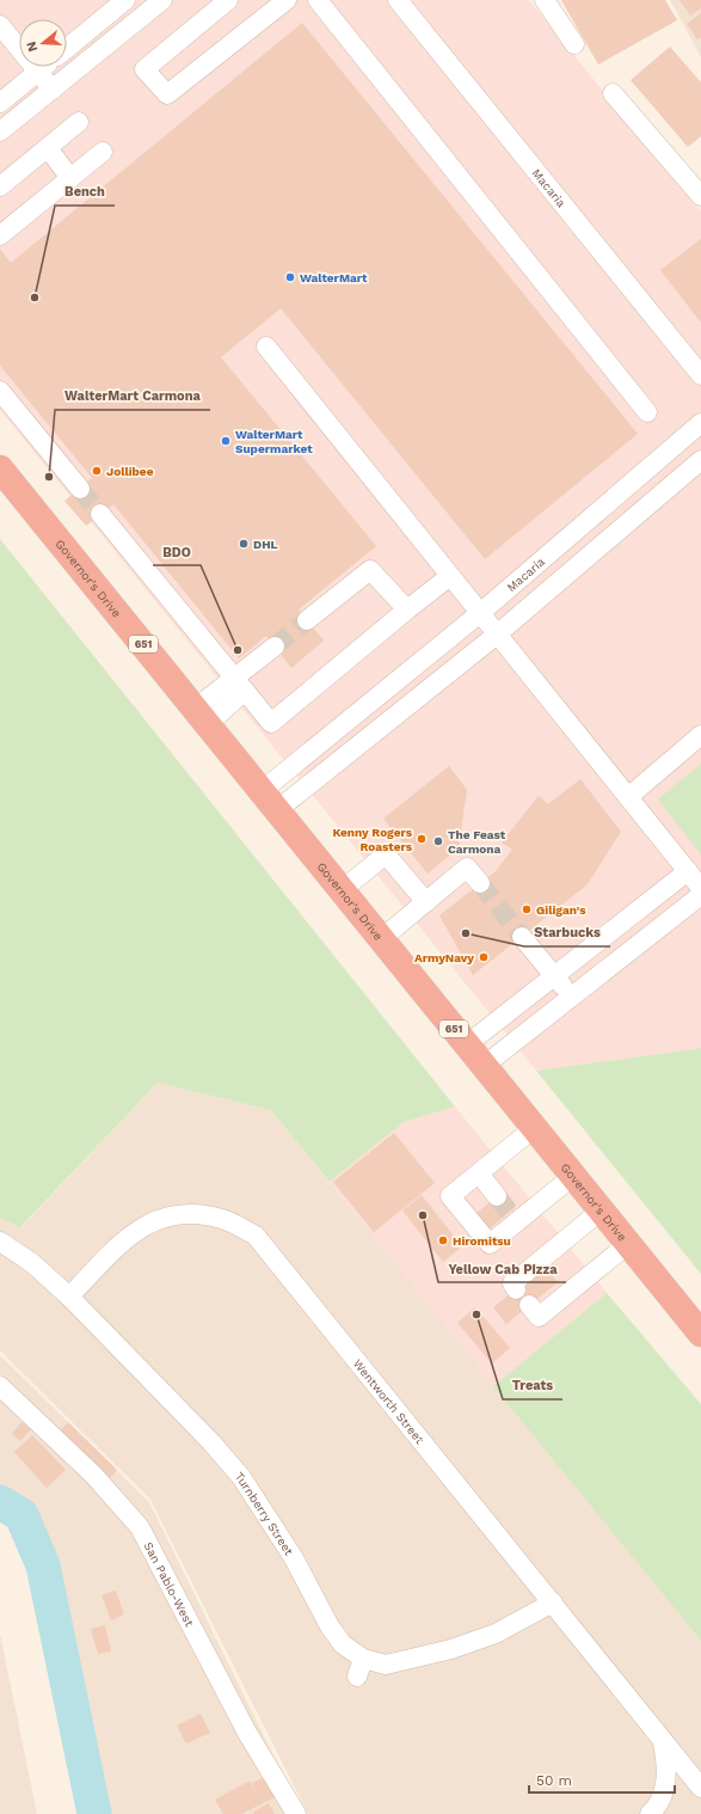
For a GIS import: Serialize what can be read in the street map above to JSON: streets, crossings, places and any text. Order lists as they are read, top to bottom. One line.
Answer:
{"streets":{"highway":["Governor's Drive","651"],"street":["Macaria","Wentworth Street","Turnberry Street","San Pablo-West"]},"crossings":[["Macaria","Governor's Drive"],["Wentworth Street","Turnberry Street"]],"places":["WalterMart","Bench","WalterMart Supermarket","Jollibee","WalterMart Carmona","DHL","BDO","Kenny Rogers Roasters","The Feast Carmona","Giligan's","Starbucks","ArmyNavy","Yellow Cab Pizza","Hiromitsu","Treats"],"scale_bar":"50 m","north":"left"}
